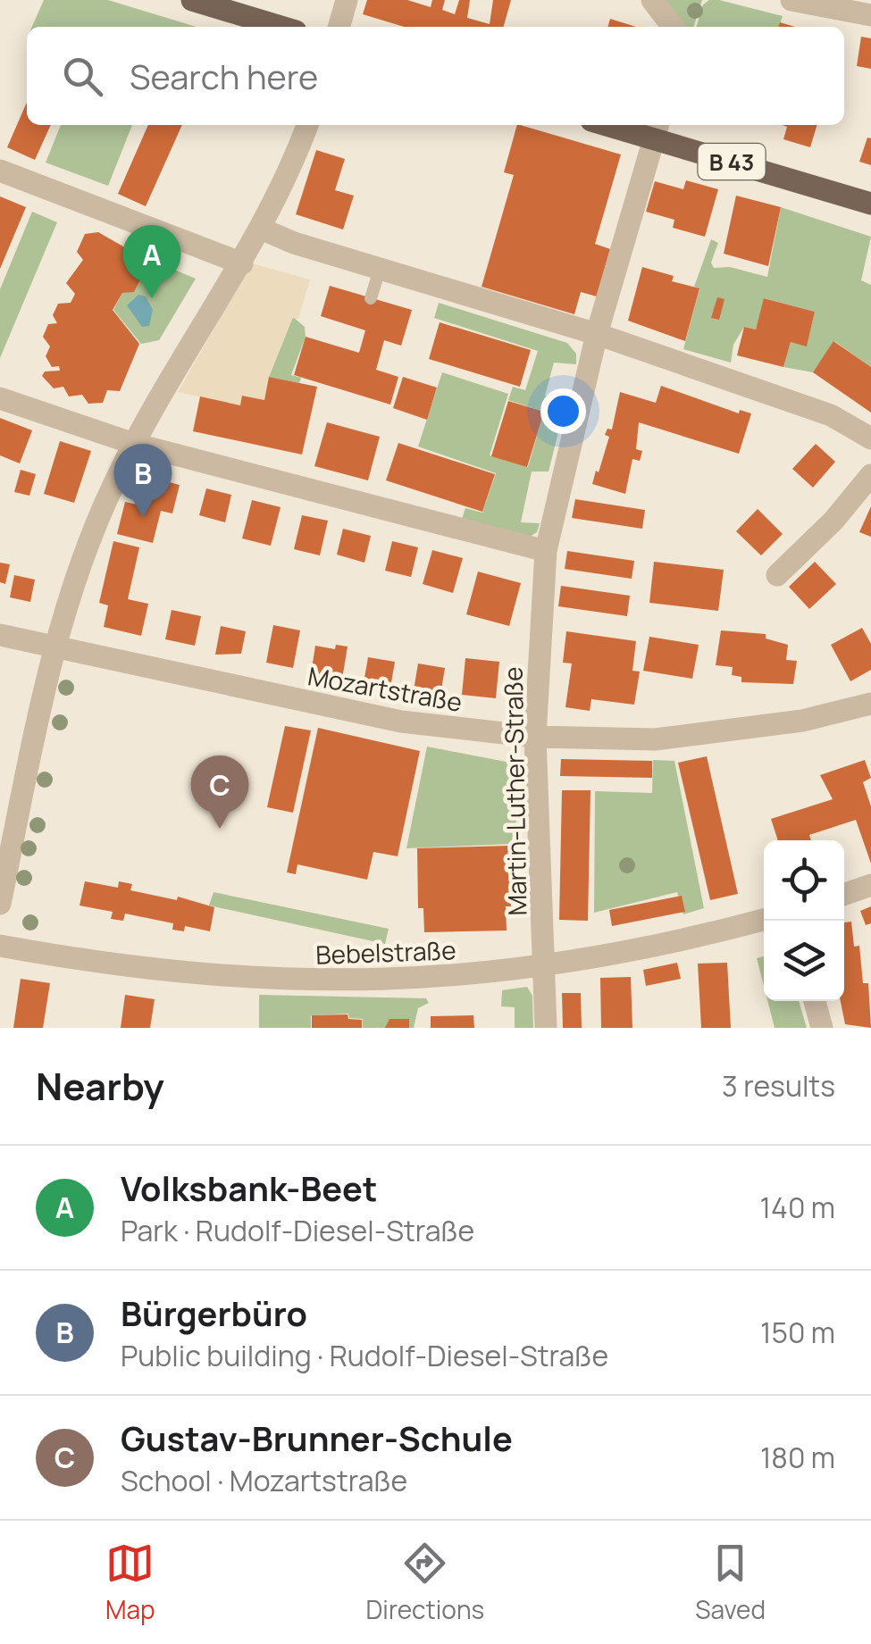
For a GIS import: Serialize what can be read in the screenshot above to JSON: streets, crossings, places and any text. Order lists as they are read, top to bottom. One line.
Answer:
{"streets":{"main road":["B 43"],"street":["Mozartstraße","Martin-Luther-Straße","Bebelstraße"]},"crossings":[["B 43","Martin-Luther-Straße"],["Mozartstraße","Martin-Luther-Straße"],["Martin-Luther-Straße","Bebelstraße"]],"page":{"search":"Search here","pins":["A","B","C"],"heading":["Nearby","3 results"],"list":[{"mark":"A","name":"Volksbank-Beet","note":"Park · Rudolf-Diesel-Straße","value":"140 m"},{"mark":"B","name":"Bürgerbüro","note":"Public building · Rudolf-Diesel-Straße","value":"150 m"},{"mark":"C","name":"Gustav-Brunner-Schule","note":"School · Mozartstraße","value":"180 m"}],"nav":["Map","Directions","Saved"]}}
